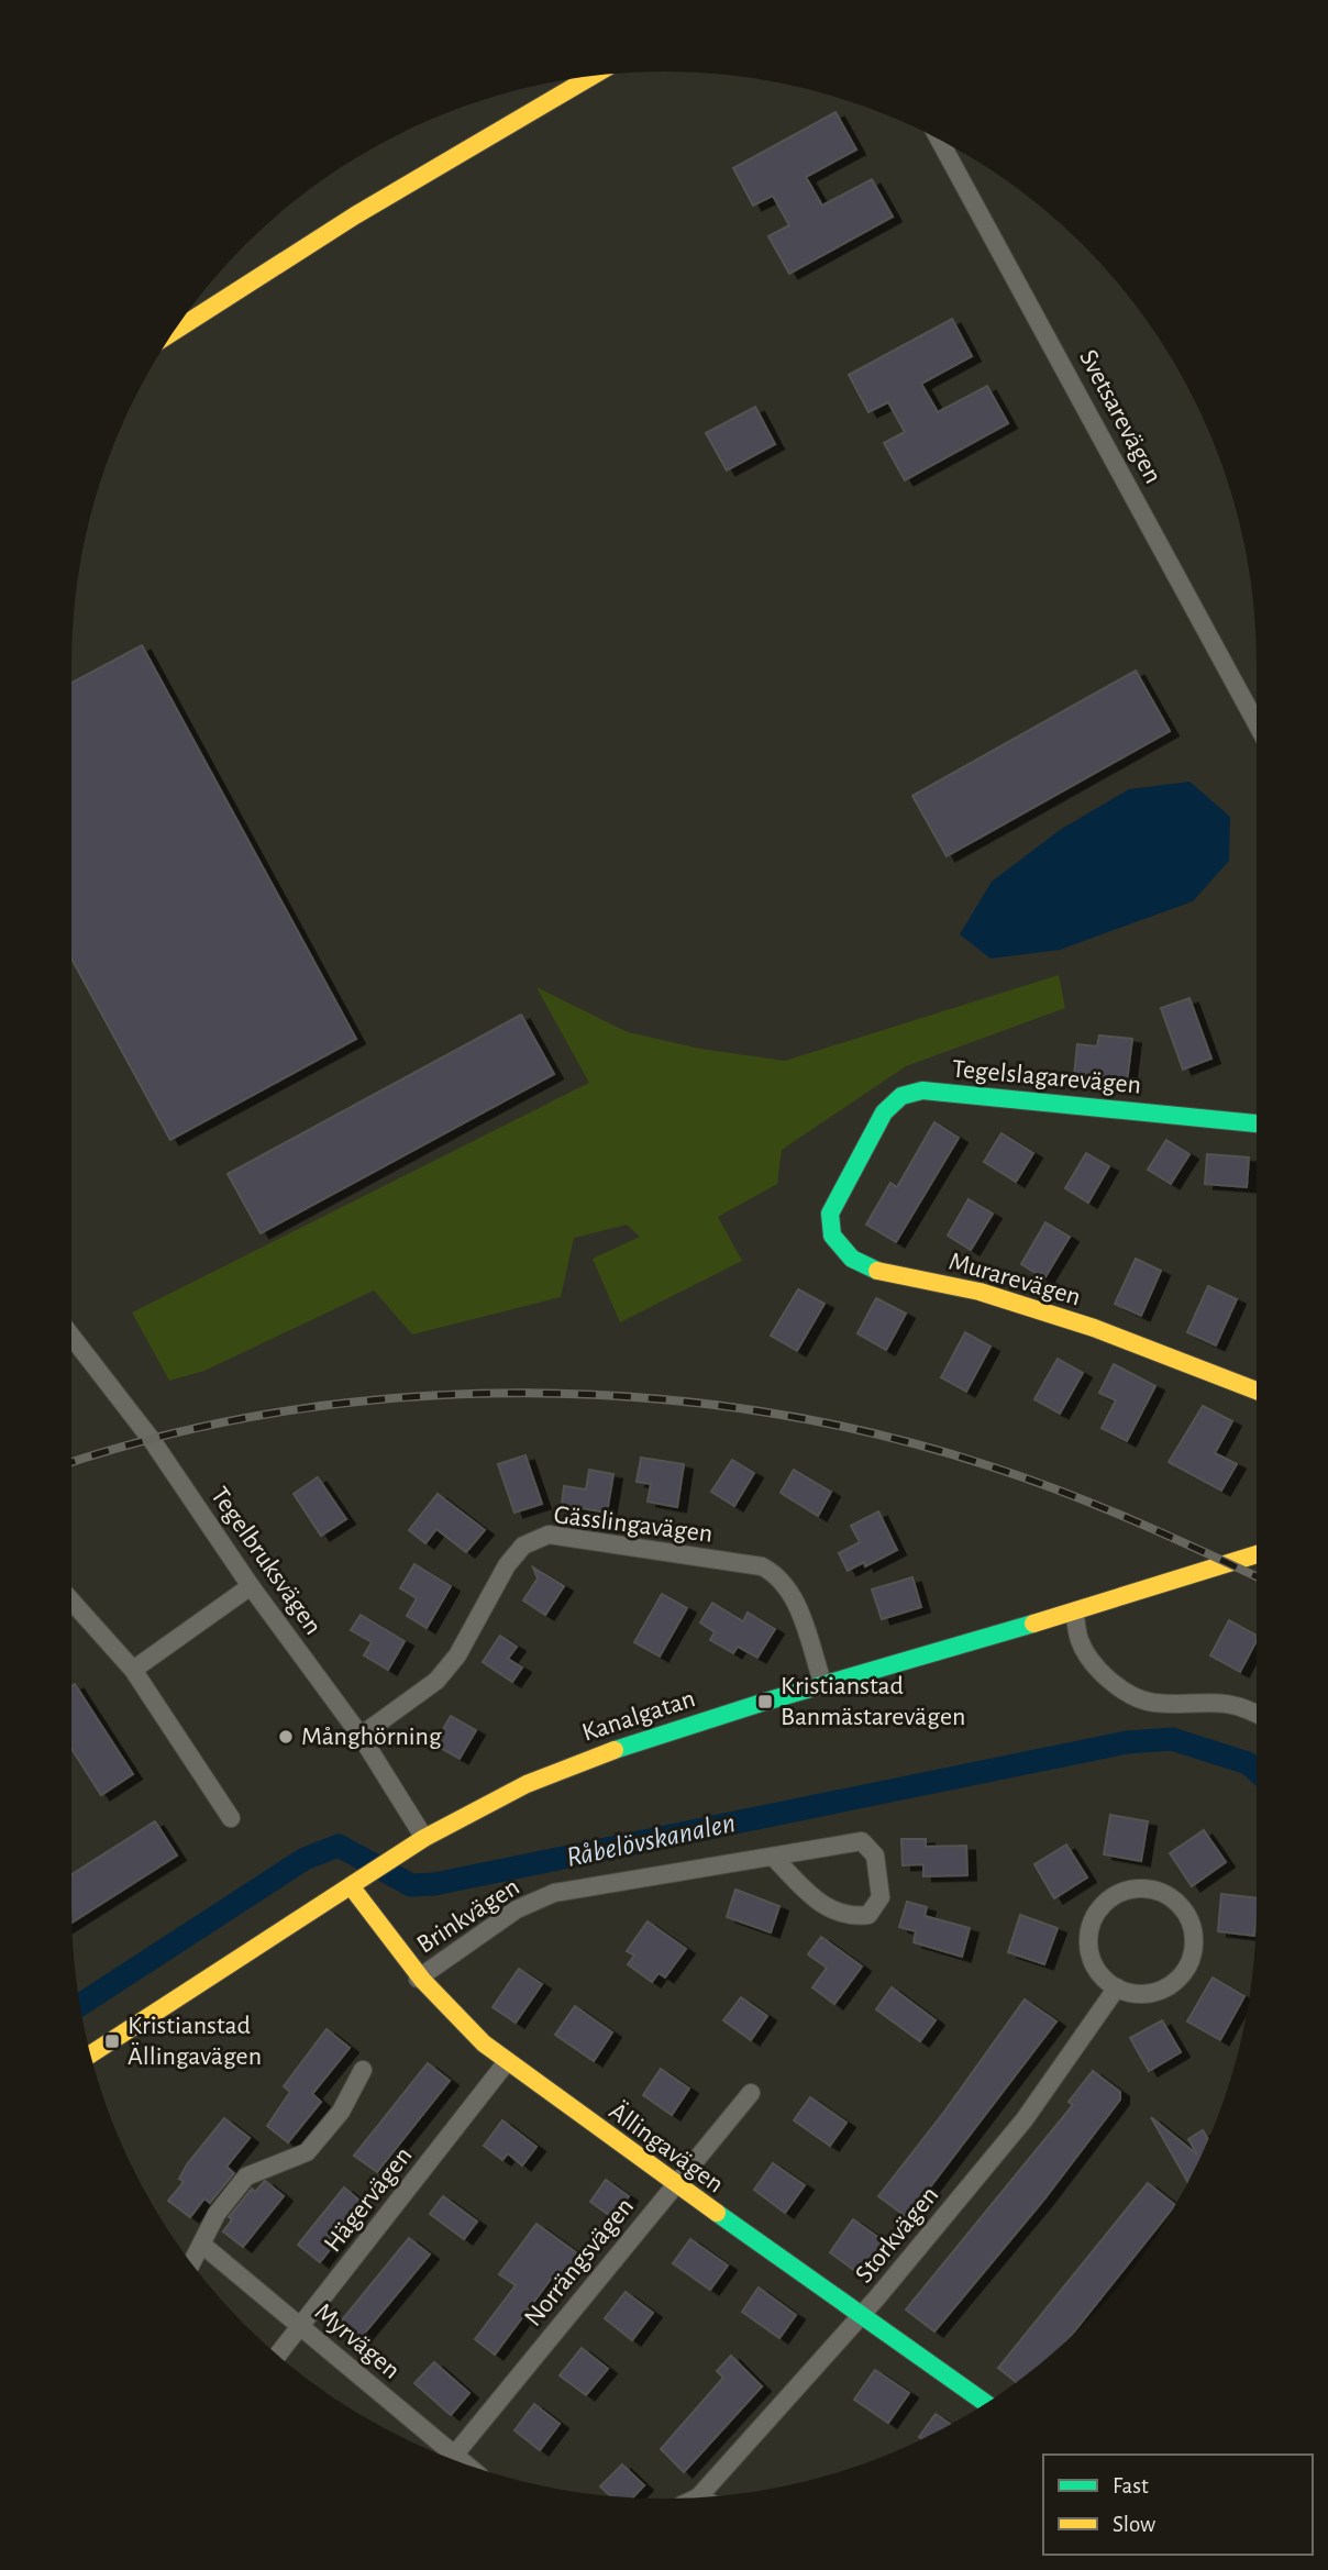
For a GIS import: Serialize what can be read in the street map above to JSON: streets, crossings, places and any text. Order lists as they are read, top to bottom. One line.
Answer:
{"streets":{"street":["Svetsarevägen","Tegelslagarevägen","Murarevägen","Gässlingavägen","Tegelbruksvägen","Kanalgatan","Brinkvägen","Ällingavägen","Hägervägen","Storkvägen","Norrängsvägen","Myrvägen"]},"crossings":[["Tegelslagarevägen","Murarevägen"],["Gässlingavägen","Tegelbruksvägen"],["Gässlingavägen","Kanalgatan"],["Tegelbruksvägen","Kanalgatan"],["Kanalgatan","Ällingavägen"],["Brinkvägen","Ällingavägen"],["Ällingavägen","Hägervägen"],["Ällingavägen","Storkvägen"],["Ällingavägen","Norrängsvägen"],["Hägervägen","Myrvägen"]],"water":["Råbelövskanalen"],"places":{"transit":["Kristianstad Banmästarevägen","Kristianstad Ällingavägen"],"other":["Månghörning"]},"legend":["Fast","Slow"]}
